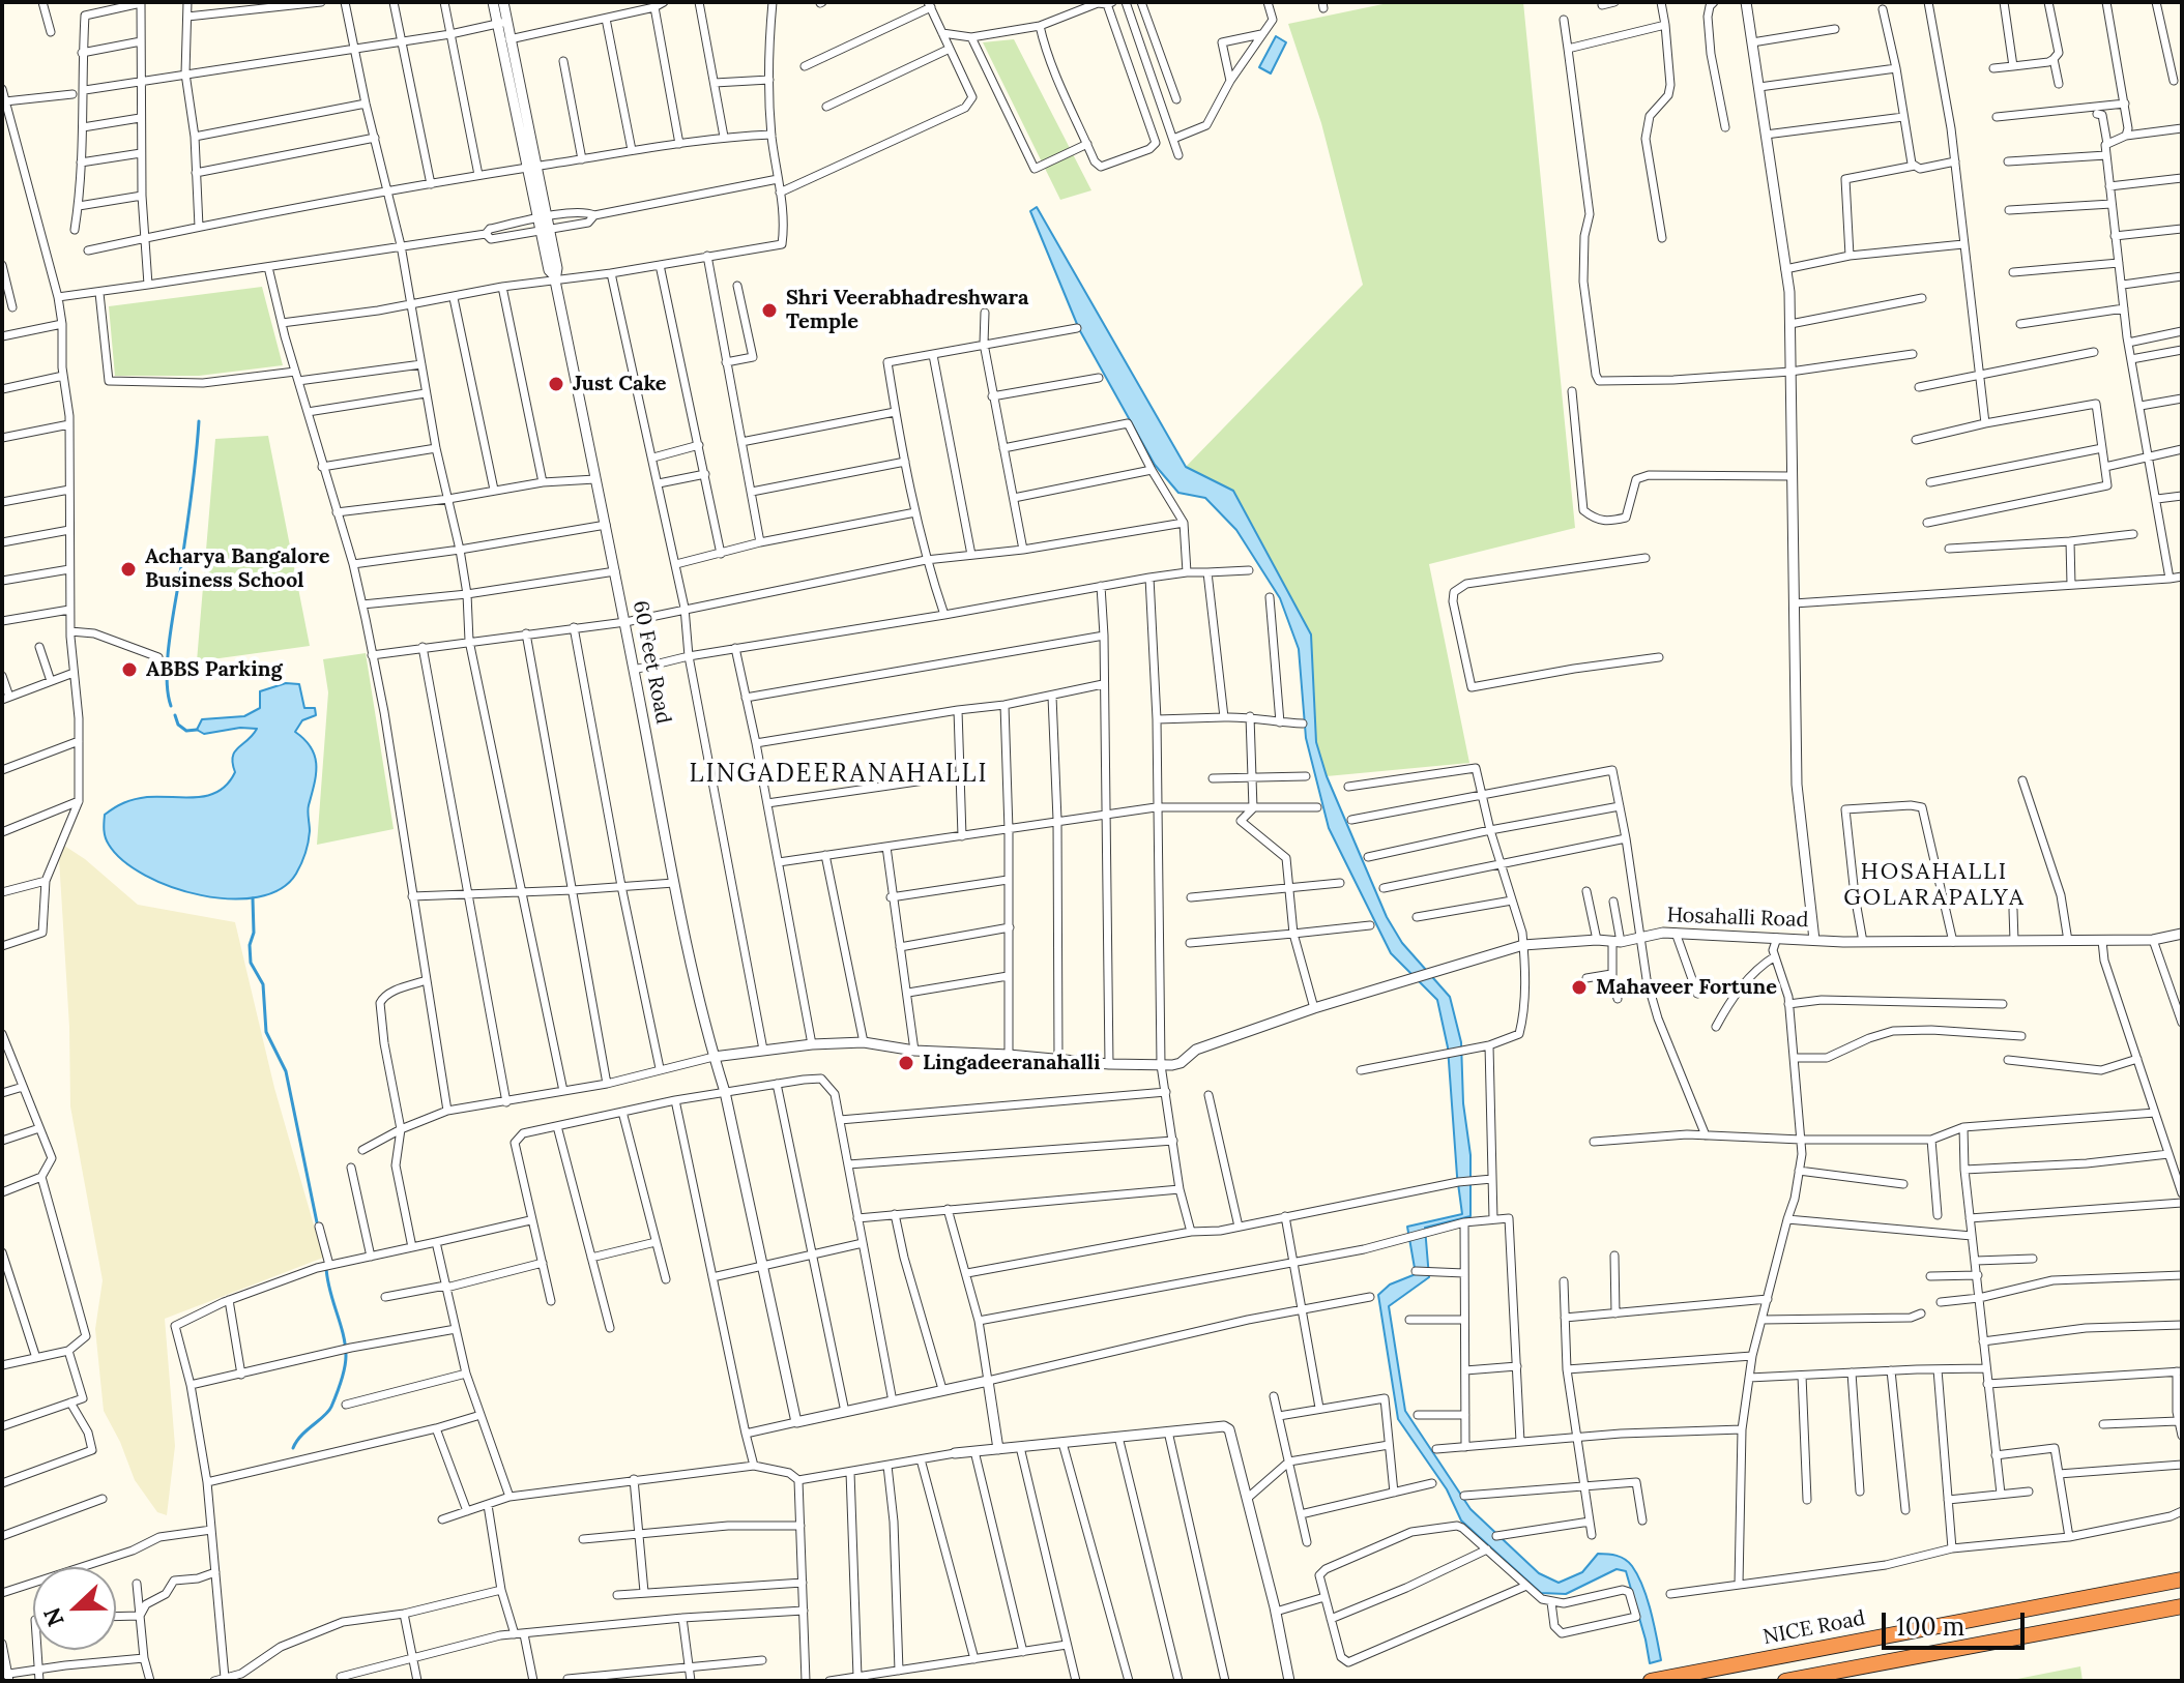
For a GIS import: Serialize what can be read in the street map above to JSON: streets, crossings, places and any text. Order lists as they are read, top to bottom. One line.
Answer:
{"streets":{"highway":["NICE Road"],"street":["60 Feet Road","Hosahalli Road"]},"districts":["LINGADEERANAHALLI","HOSAHALLI GOLARAPALYA"],"places":["Shri Veerabhadreshwara Temple","Just Cake","Acharya Bangalore Business School","ABBS Parking","Mahaveer Fortune","Lingadeeranahalli"],"scale_bar":"100 m","north":"left"}
